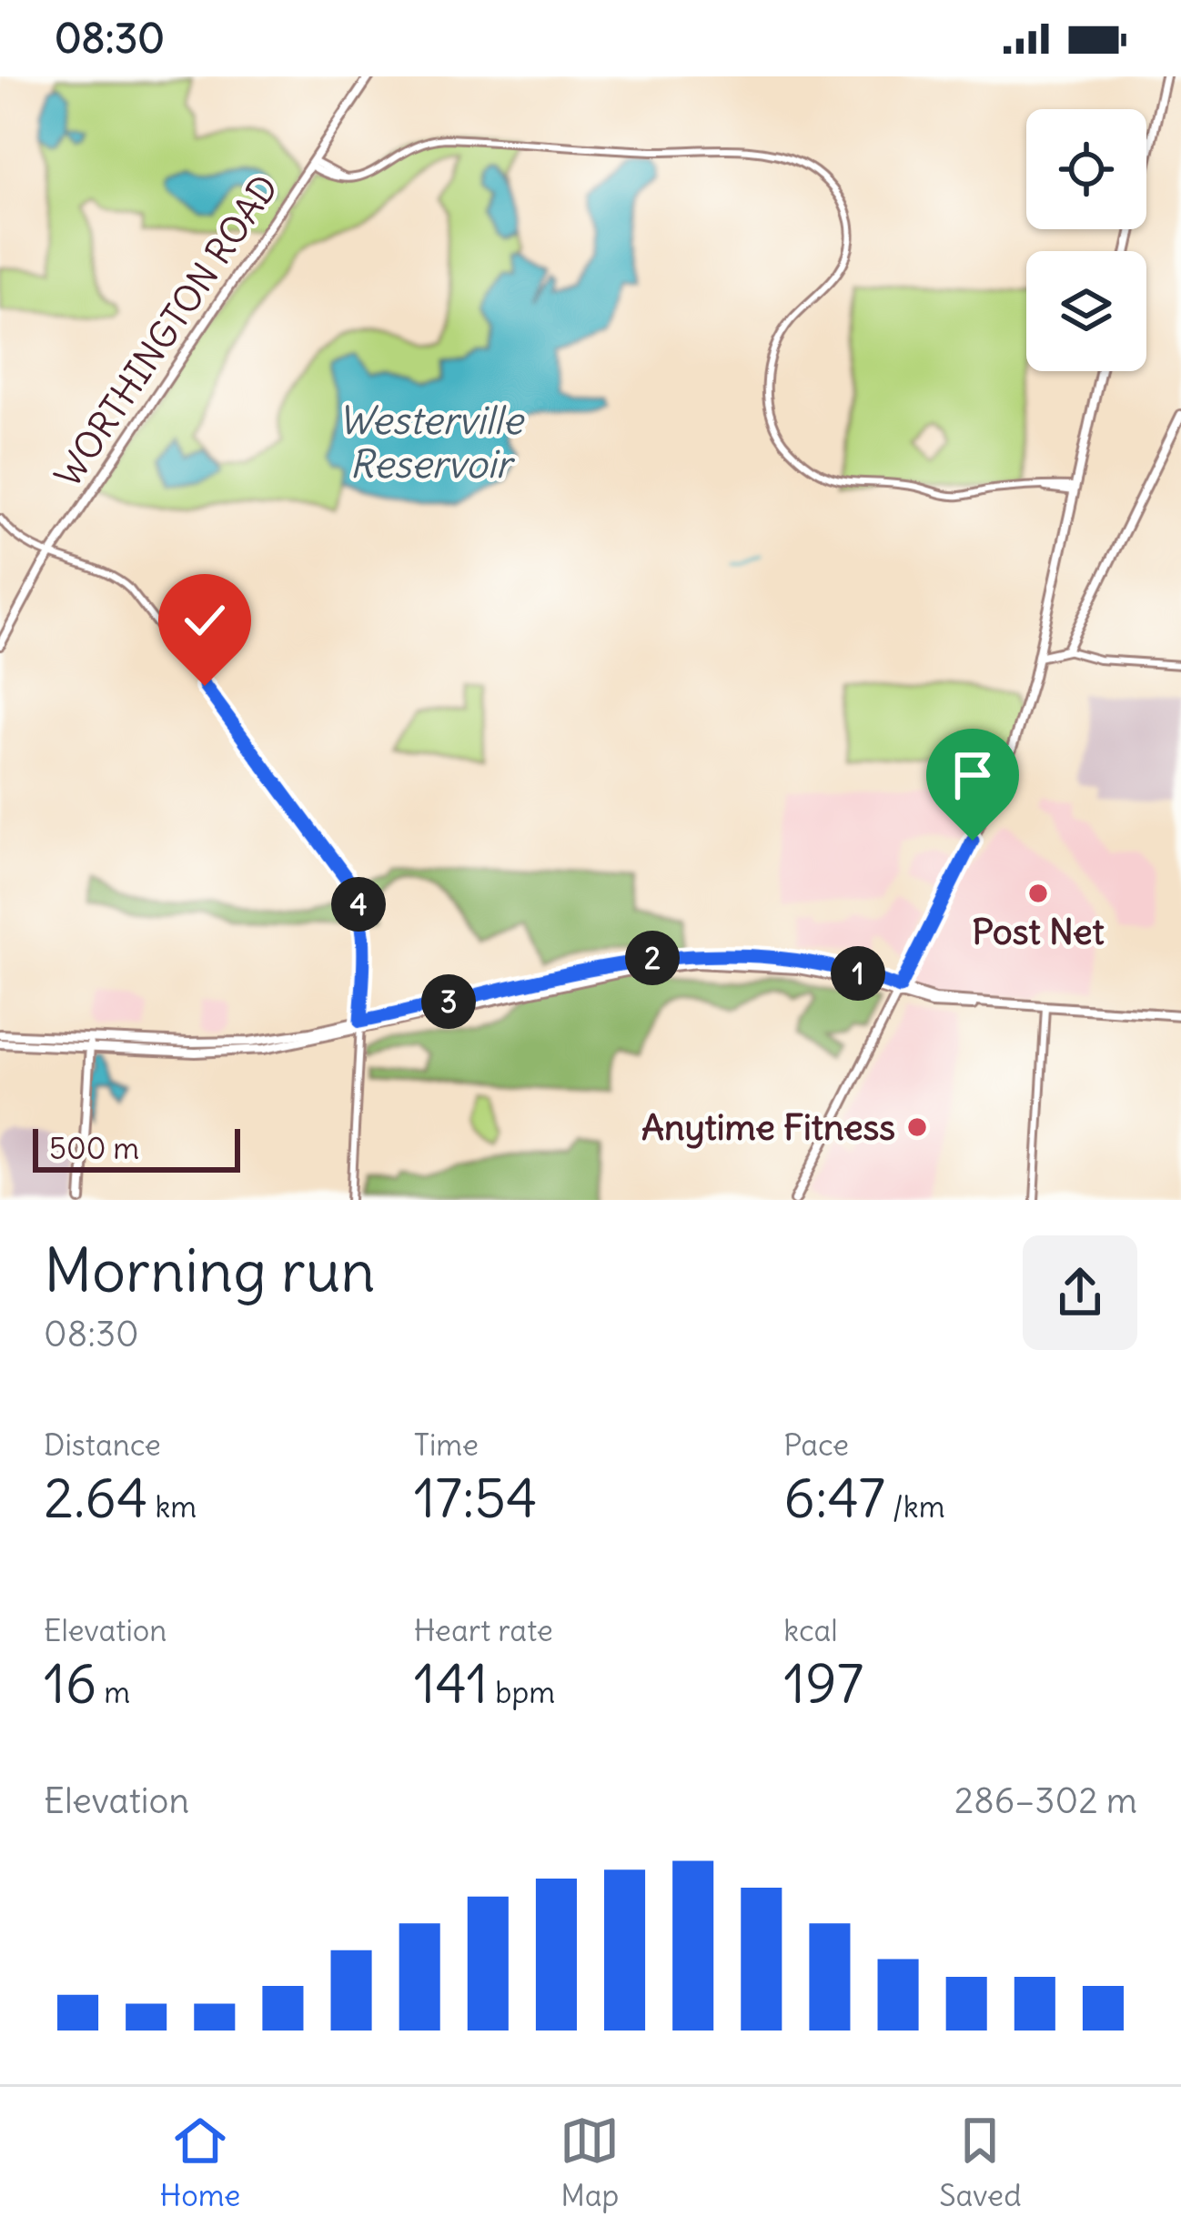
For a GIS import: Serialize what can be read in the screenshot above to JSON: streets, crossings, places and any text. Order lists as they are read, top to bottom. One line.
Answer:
{"streets":{"main road":["WORTHINGTON ROAD"]},"water":["Westerville Reservoir"],"places":["Post Net","Anytime Fitness"],"scale_bar":"500 m","page":{"status":"08:30","pins":["4","2","1","3"],"scale":"500 m","heading":["Morning run","08:30"],"stats":[["Distance","2.64 km"],["Time","17:54"],["Pace","6:47 /km"],["Elevation","16 m"],["Heart rate","141 bpm"],["kcal","197"]],"chart":["Elevation","286–302 m"],"tabs":["Home","Map","Saved"]}}
